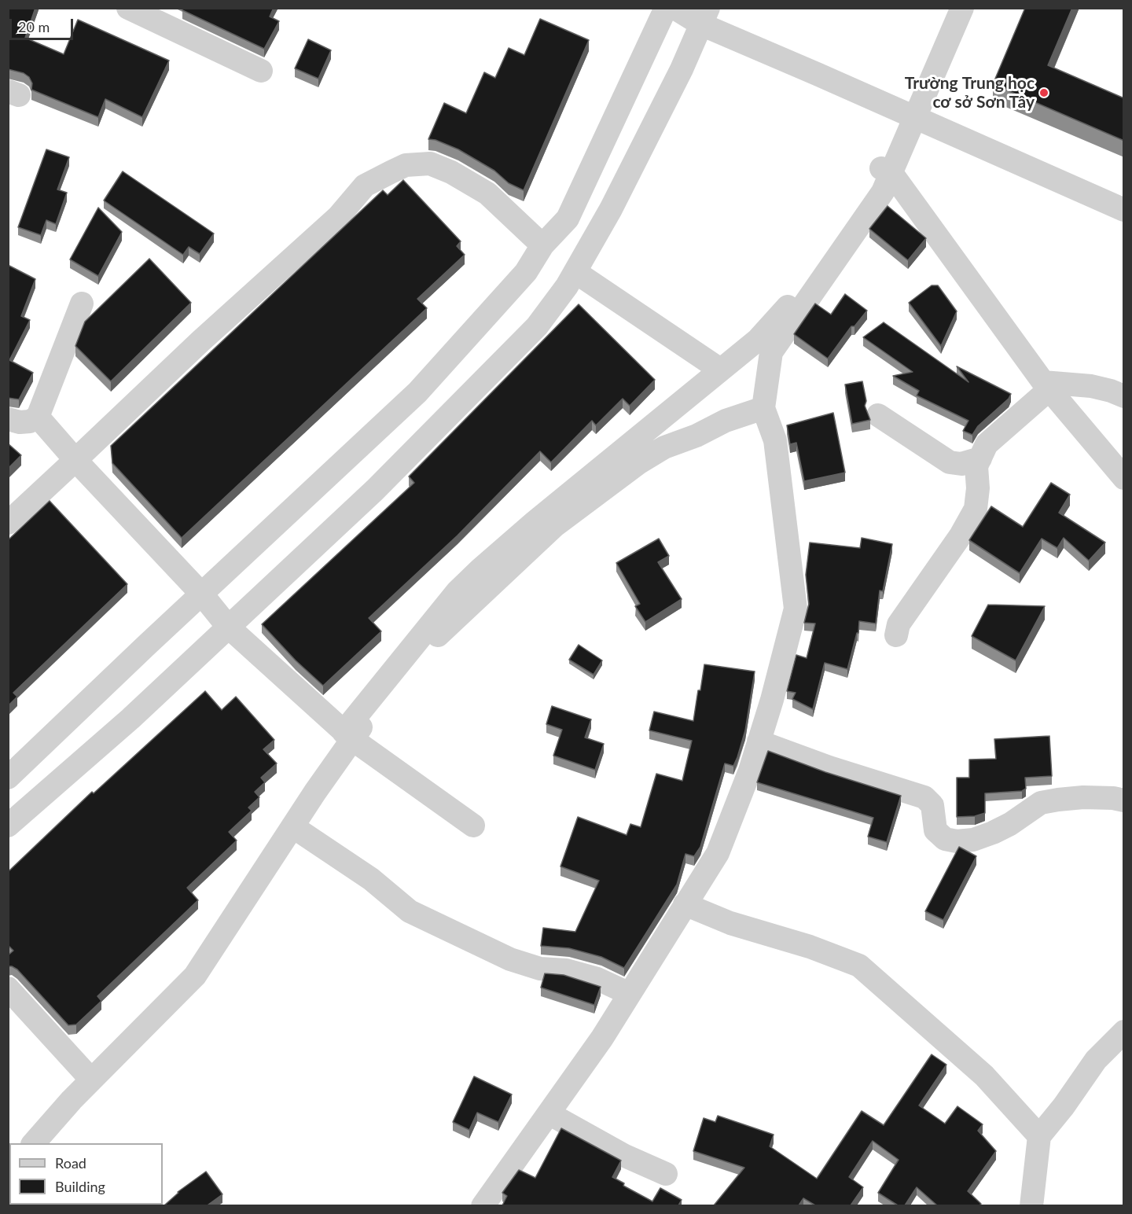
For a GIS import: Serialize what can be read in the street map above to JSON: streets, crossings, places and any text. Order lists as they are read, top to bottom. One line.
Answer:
{"places":["Trường Trung học cơ sở Sơn Tây"],"legend":["Road","Building"],"scale_bar":"20 m"}
